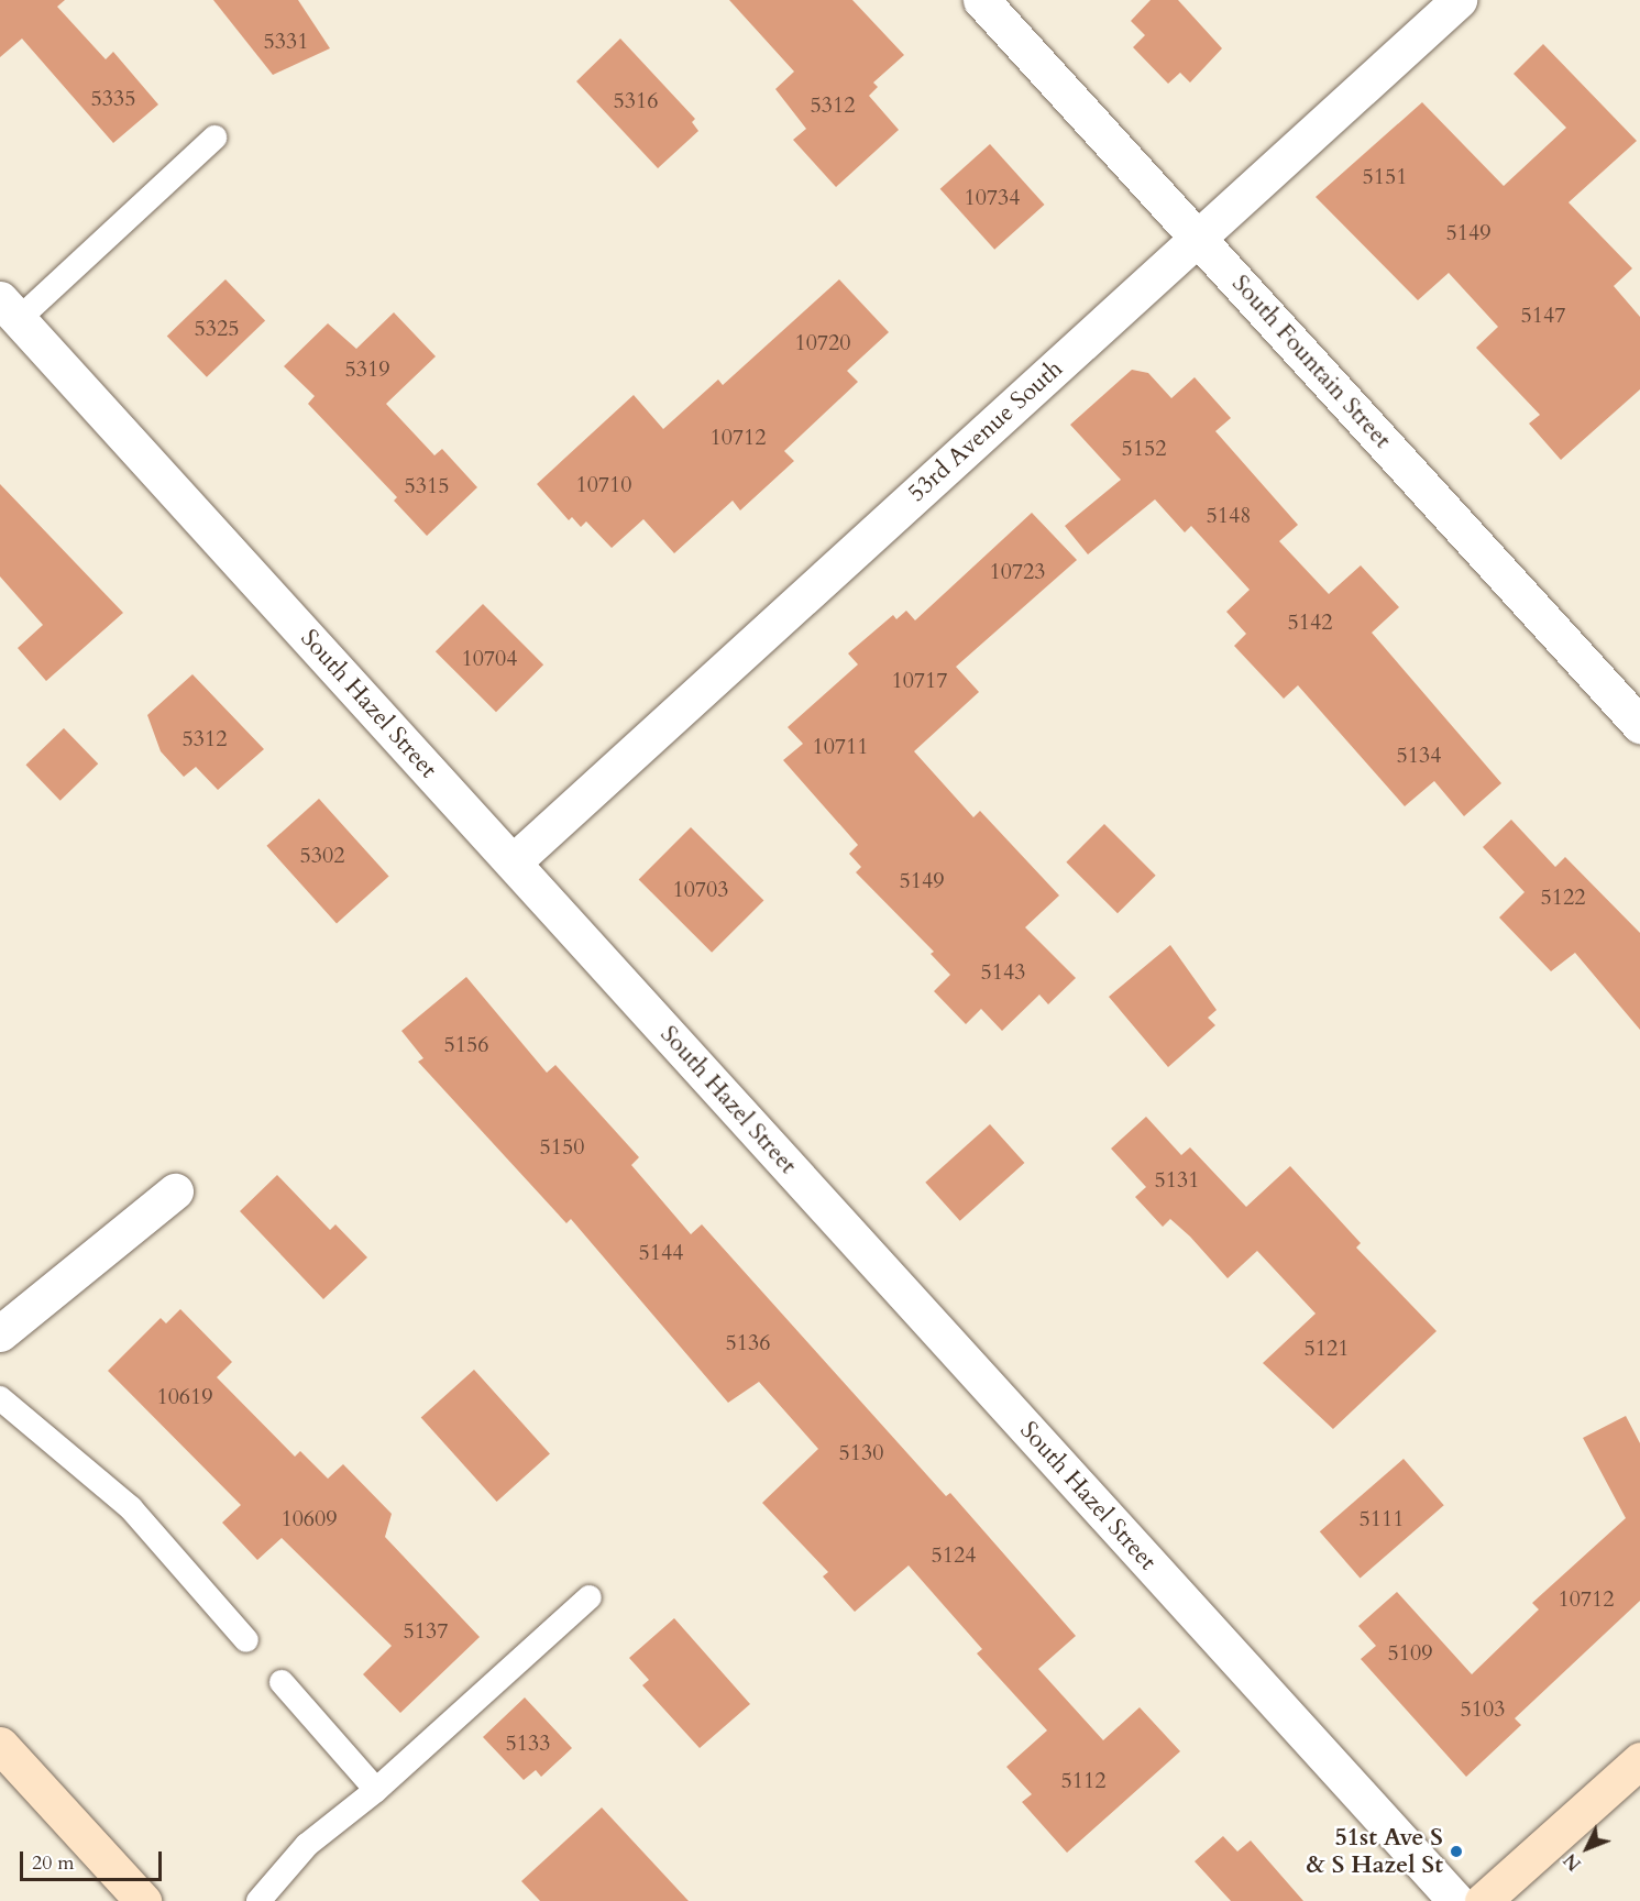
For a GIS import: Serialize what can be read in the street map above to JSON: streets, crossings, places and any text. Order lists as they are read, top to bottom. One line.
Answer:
{"streets":{"street":["South Fountain Street","53rd Avenue South","South Hazel Street"]},"crossings":[["South Fountain Street","53rd Avenue South"],["53rd Avenue South","South Hazel Street"]],"places":["51st Ave S & S Hazel St"],"house_numbers":["5331","5335","5316","5312","5151","10734","5149","5147","5325","10720","5319","10712","5152","10710","5315","5148","10723","5142","10704","10717","5312","10711","5134","5302","5149","10703","5122","5143","5156","5150","5131","5144","5136","5121","10619","5130","10609","5111","5124","10712","5137","5109","5103","5133","5112"],"scale_bar":"20 m","north":"bottom left"}
